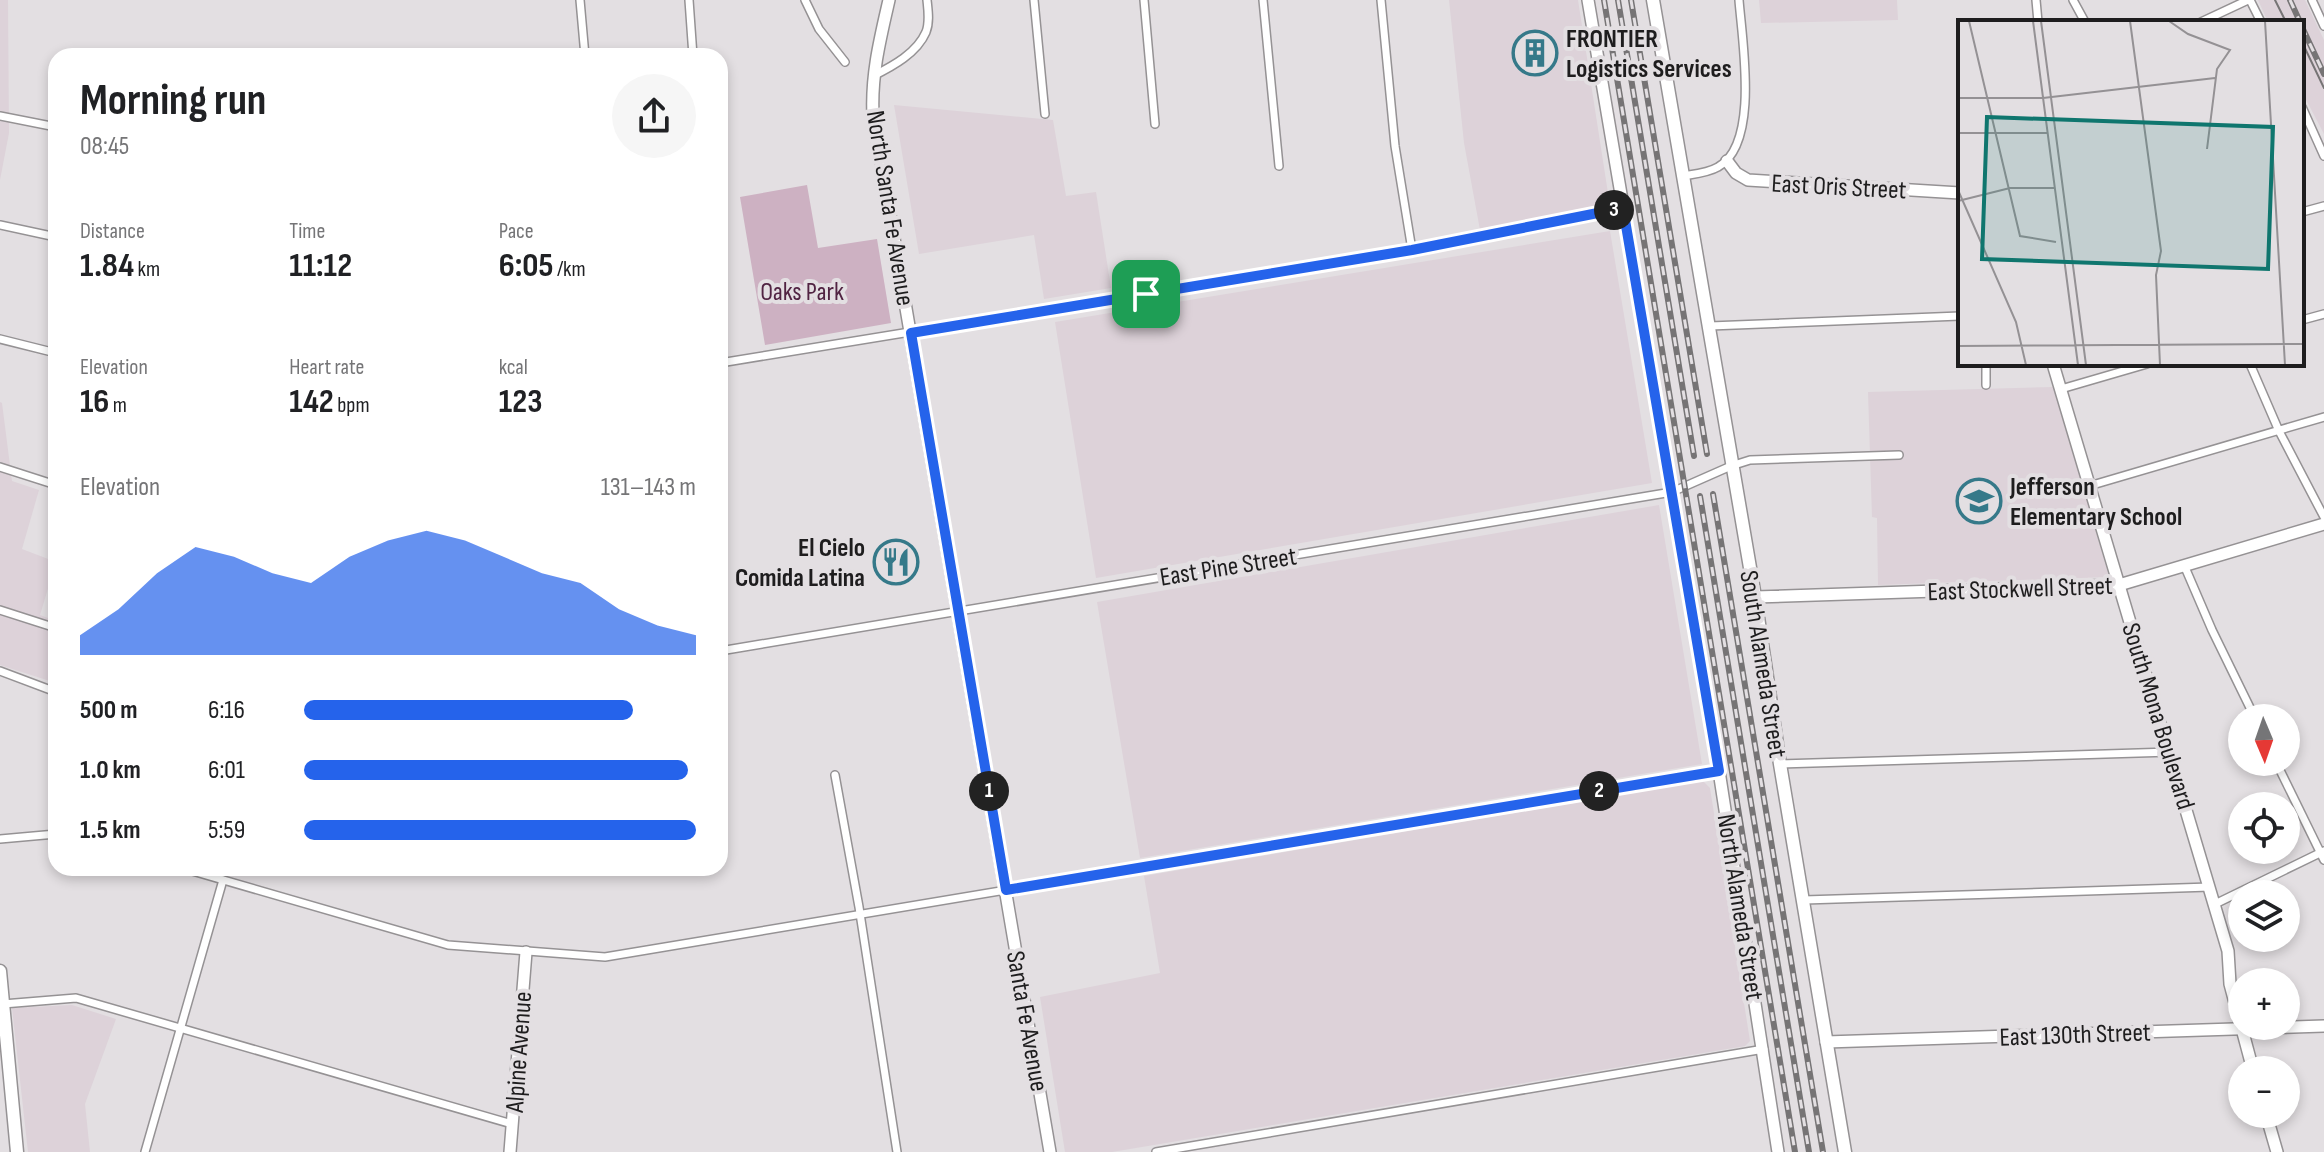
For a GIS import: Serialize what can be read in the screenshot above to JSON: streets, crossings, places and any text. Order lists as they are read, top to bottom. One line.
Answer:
{"streets":{"main road":["South Alameda Street"],"street":["East Oris Street","North Santa Fe Avenue","East Pine Street","East Stockwell Street","South Mona Boulevard","North Alameda Street","Santa Fe Avenue","East 130th Street","Alpine Avenue"]},"crossings":[["North Santa Fe Avenue","East Pine Street"],["North Santa Fe Avenue","Santa Fe Avenue"],["East Pine Street","South Alameda Street"],["East Pine Street","North Alameda Street"],["East Stockwell Street","South Alameda Street"],["East Stockwell Street","South Mona Boulevard"],["South Alameda Street","East 130th Street"]],"parks":["Oaks Park"],"places":{"building":["FRONTIER Logistics Services"],"school or university":["Jefferson Elementary School"],"restaurant":["El Cielo Comida Latina"]},"north":"bottom","page":{"heading":["Morning run","08:45"],"stats":[["Distance","1.84 km"],["Time","11:12"],["Pace","6:05 /km"],["Elevation","16 m"],["Heart rate","142 bpm"],["kcal","123"]],"pins":["3","1","2"],"chart":["Elevation","131–143 m"],"list":[{"name":"500 m","note":"6:16"},{"name":"1.0 km","note":"6:01"},{"name":"1.5 km","note":"5:59"}],"map_buttons":["+","−"]}}
